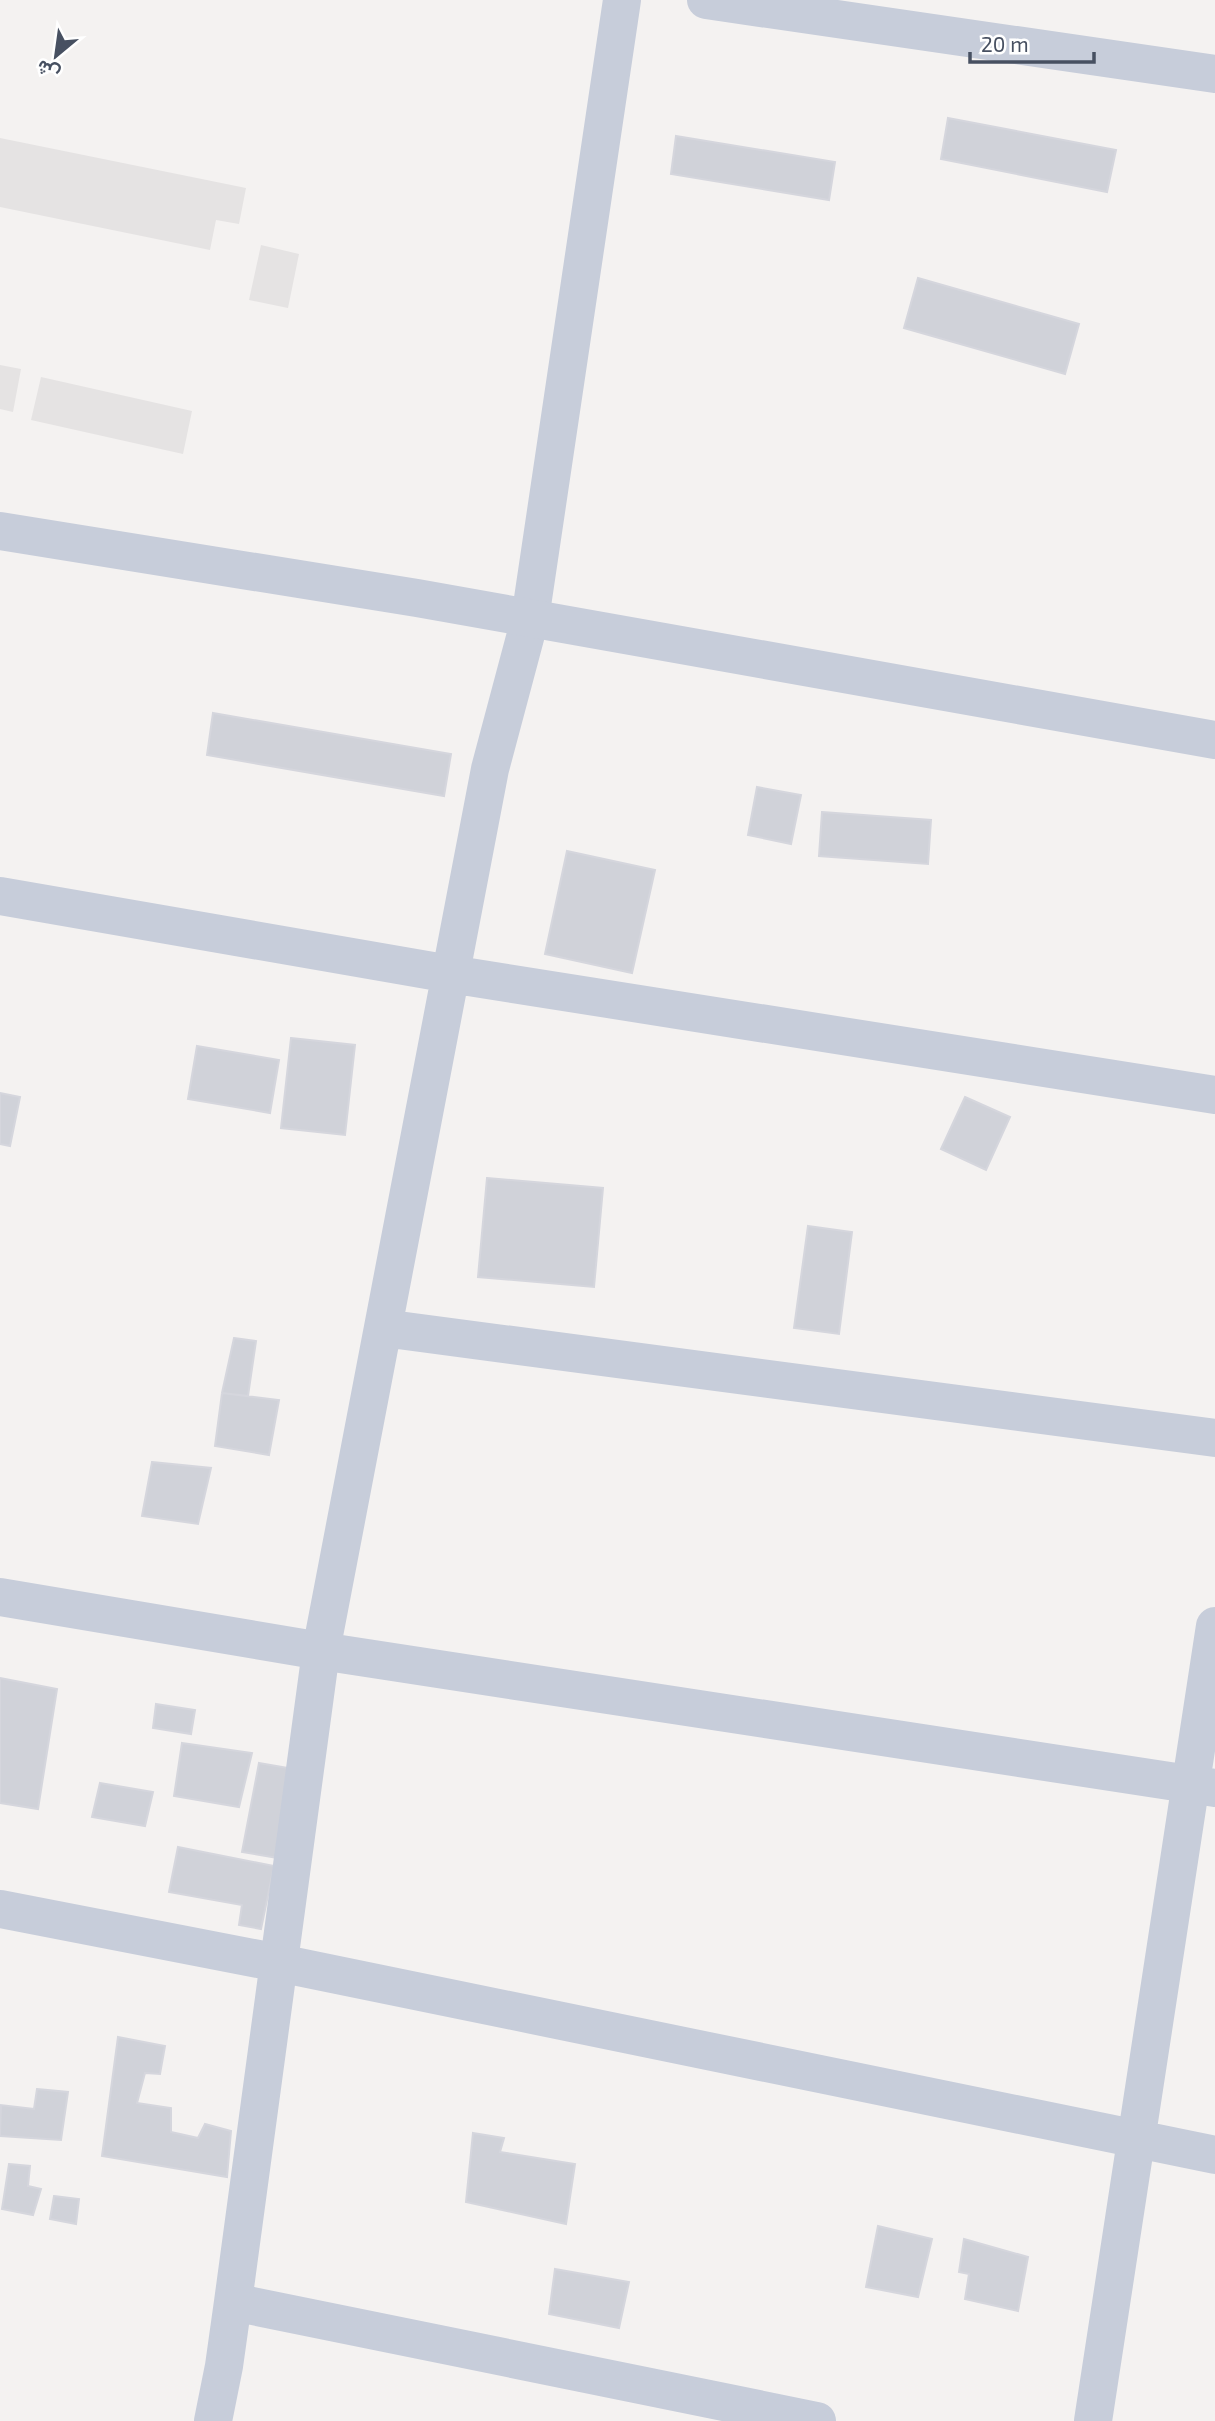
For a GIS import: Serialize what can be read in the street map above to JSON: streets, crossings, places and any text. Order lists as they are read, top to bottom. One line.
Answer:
{"scale_bar":"20 m","north":"bottom left"}
